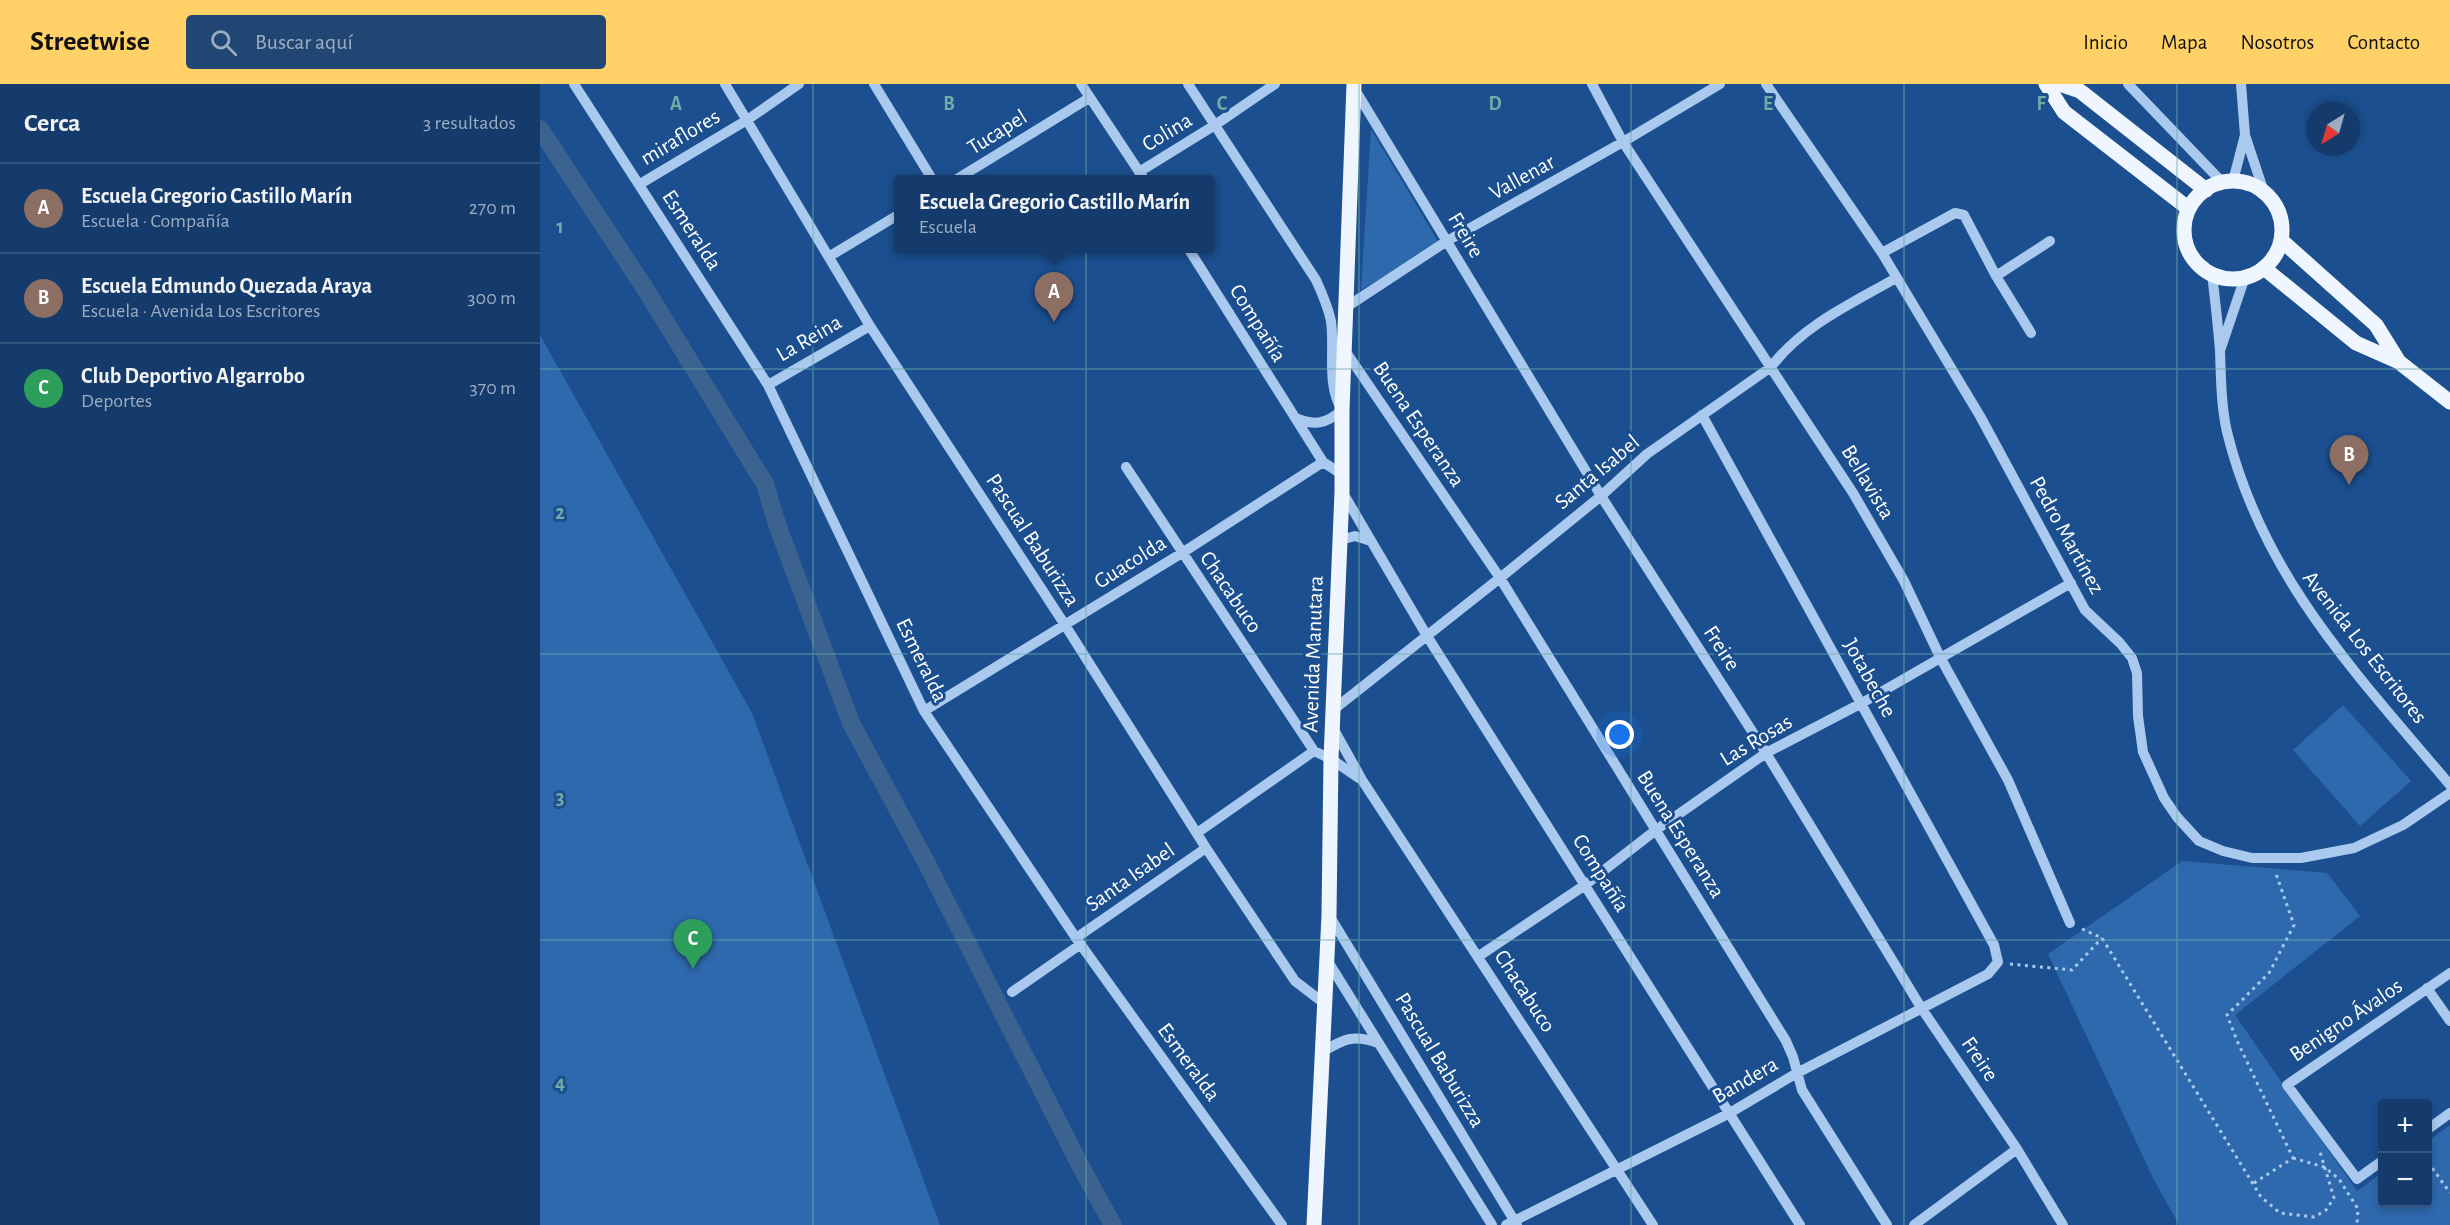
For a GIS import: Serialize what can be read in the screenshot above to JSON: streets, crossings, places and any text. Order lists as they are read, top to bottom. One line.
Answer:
{"streets":{"main road":["Avenida Manutara"],"street":["Tucapel","Colina","miraflores","Vallenar","Esmeralda","Freire","Compañía","La Reina","Buena Esperanza","Santa Isabel","Bellavista","Pedro Martínez","Pascual Baburizza","Guacolda","Chacabuco","Avenida Los Escritores","Jotabeche","Las Rosas","Benigno Ávalos","Bandera"]},"crossings":[["Colina","Buena Esperanza"],["miraflores","Esmeralda"],["miraflores","Pascual Baburizza"],["Vallenar","Freire"],["Vallenar","Bellavista"],["Vallenar","Avenida Manutara"],["Esmeralda","La Reina"],["Esmeralda","Santa Isabel"],["Esmeralda","Guacolda"],["Freire","Santa Isabel"],["Freire","Avenida Manutara"],["Freire","Las Rosas"],["Freire","Bandera"],["Compañía","Santa Isabel"],["Compañía","Guacolda"],["Compañía","Avenida Manutara"],["Compañía","Las Rosas"],["Compañía","Bandera"],["La Reina","Pascual Baburizza"],["Buena Esperanza","Santa Isabel"],["Buena Esperanza","Avenida Manutara"],["Buena Esperanza","Las Rosas"],["Buena Esperanza","Bandera"],["Santa Isabel","Bellavista"],["Santa Isabel","Pedro Martínez"],["Santa Isabel","Pascual Baburizza"],["Santa Isabel","Chacabuco"],["Santa Isabel","Avenida Manutara"],["Santa Isabel","Jotabeche"],["Bellavista","Las Rosas"],["Pedro Martínez","Las Rosas"],["Pascual Baburizza","Guacolda"],["Pascual Baburizza","Avenida Manutara"],["Pascual Baburizza","Bandera"],["Guacolda","Chacabuco"],["Chacabuco","Avenida Manutara"],["Chacabuco","Las Rosas"],["Chacabuco","Bandera"],["Jotabeche","Las Rosas"],["Jotabeche","Bandera"]],"north":"bottom left","page":{"header":"Streetwise","search":"Buscar aquí","nav":["Inicio","Mapa","Nosotros","Contacto"],"heading":["Cerca","3 resultados"],"list":[{"mark":"A","name":"Escuela Gregorio Castillo Marín","note":"Escuela · Compañía","value":"270 m"},{"mark":"B","name":"Escuela Edmundo Quezada Araya","note":"Escuela · Avenida Los Escritores","value":"300 m"},{"mark":"C","name":"Club Deportivo Algarrobo","note":"Deportes","value":"370 m"}],"popup":["Escuela Gregorio Castillo Marín","Escuela"],"pins":["A","B","C"],"map_buttons":["+","−"]},"grid":{"columns":["A","B","C","D","E","F"],"rows":["1","2","3","4"]}}
